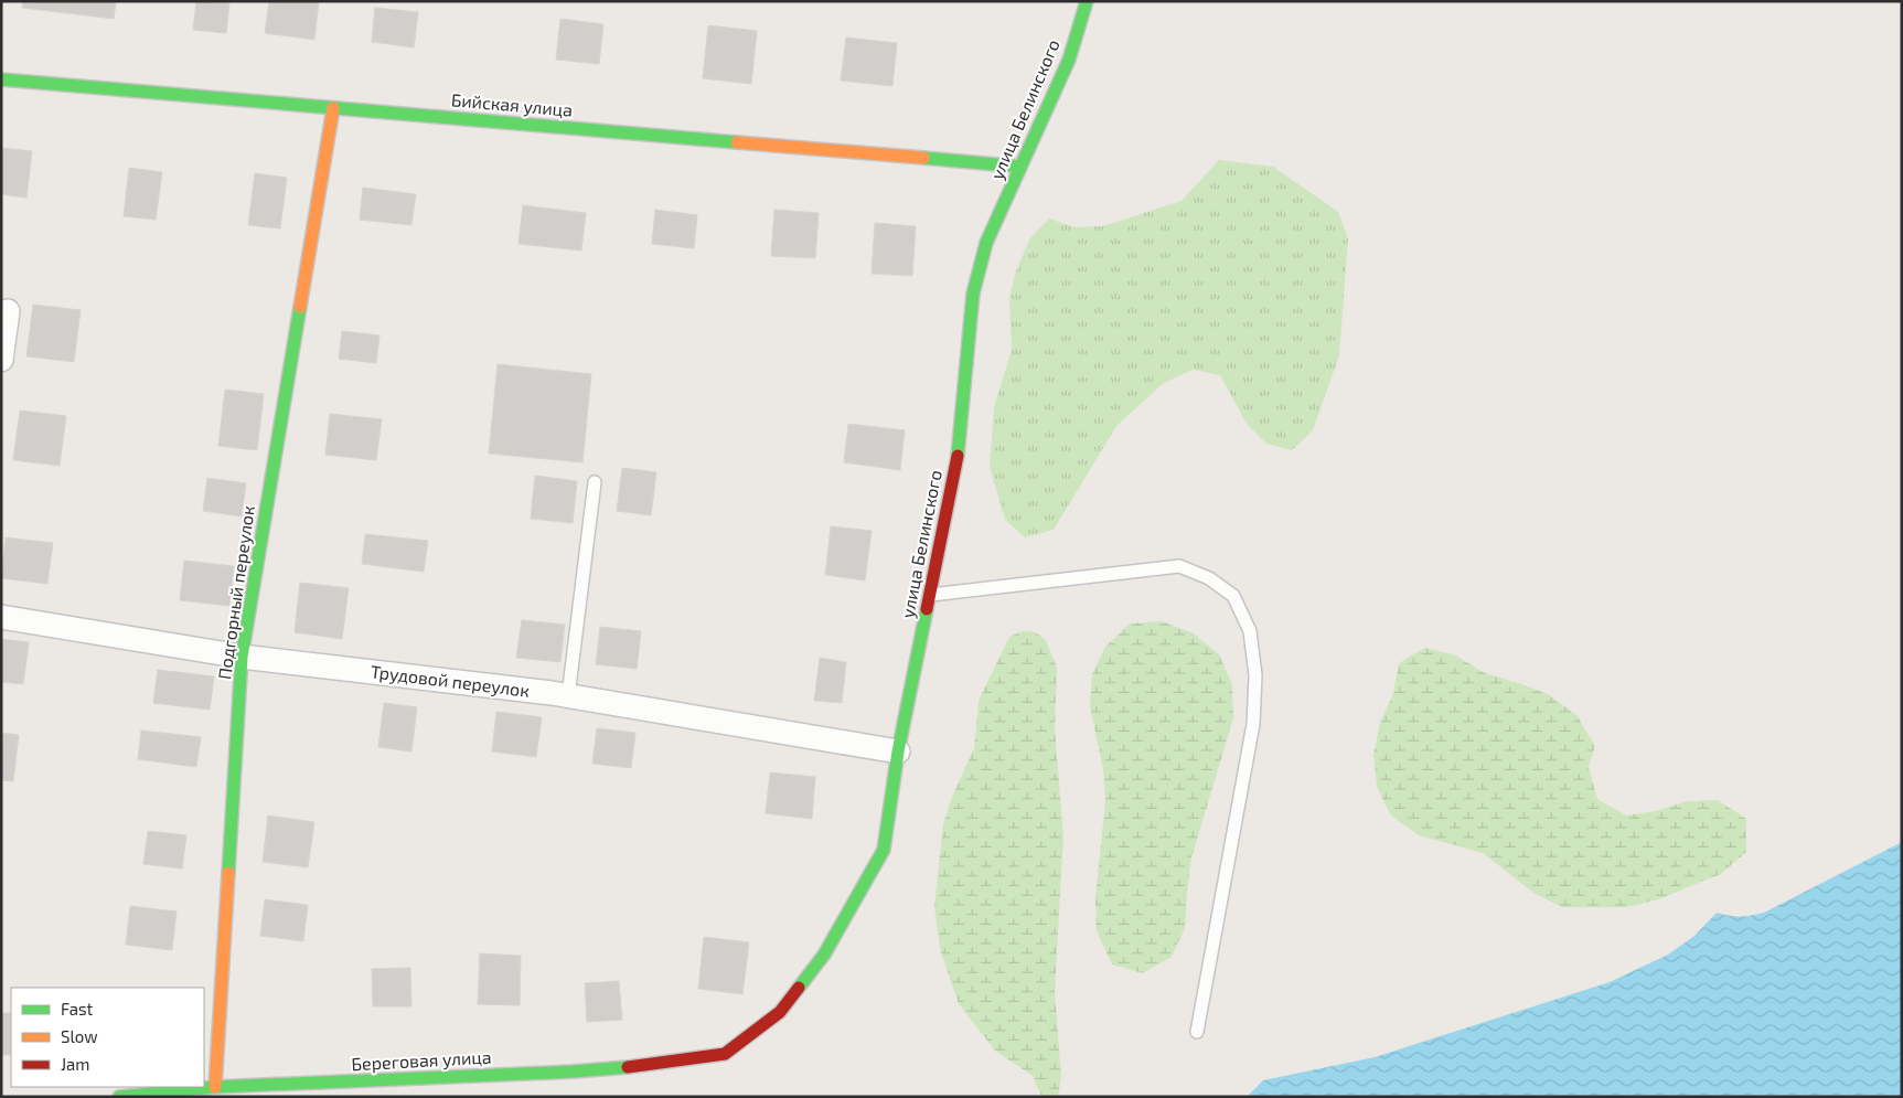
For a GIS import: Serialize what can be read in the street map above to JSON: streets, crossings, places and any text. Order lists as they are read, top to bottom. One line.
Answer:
{"streets":{"street":["Бийская улица","улица Белинского","Подгорный переулок","Трудовой переулок","Береговая улица"]},"crossings":[["Бийская улица","улица Белинского"],["Бийская улица","Подгорный переулок"],["улица Белинского","Трудовой переулок"],["улица Белинского","Береговая улица"],["Подгорный переулок","Трудовой переулок"],["Подгорный переулок","Береговая улица"]],"legend":["Fast","Slow","Jam"]}
